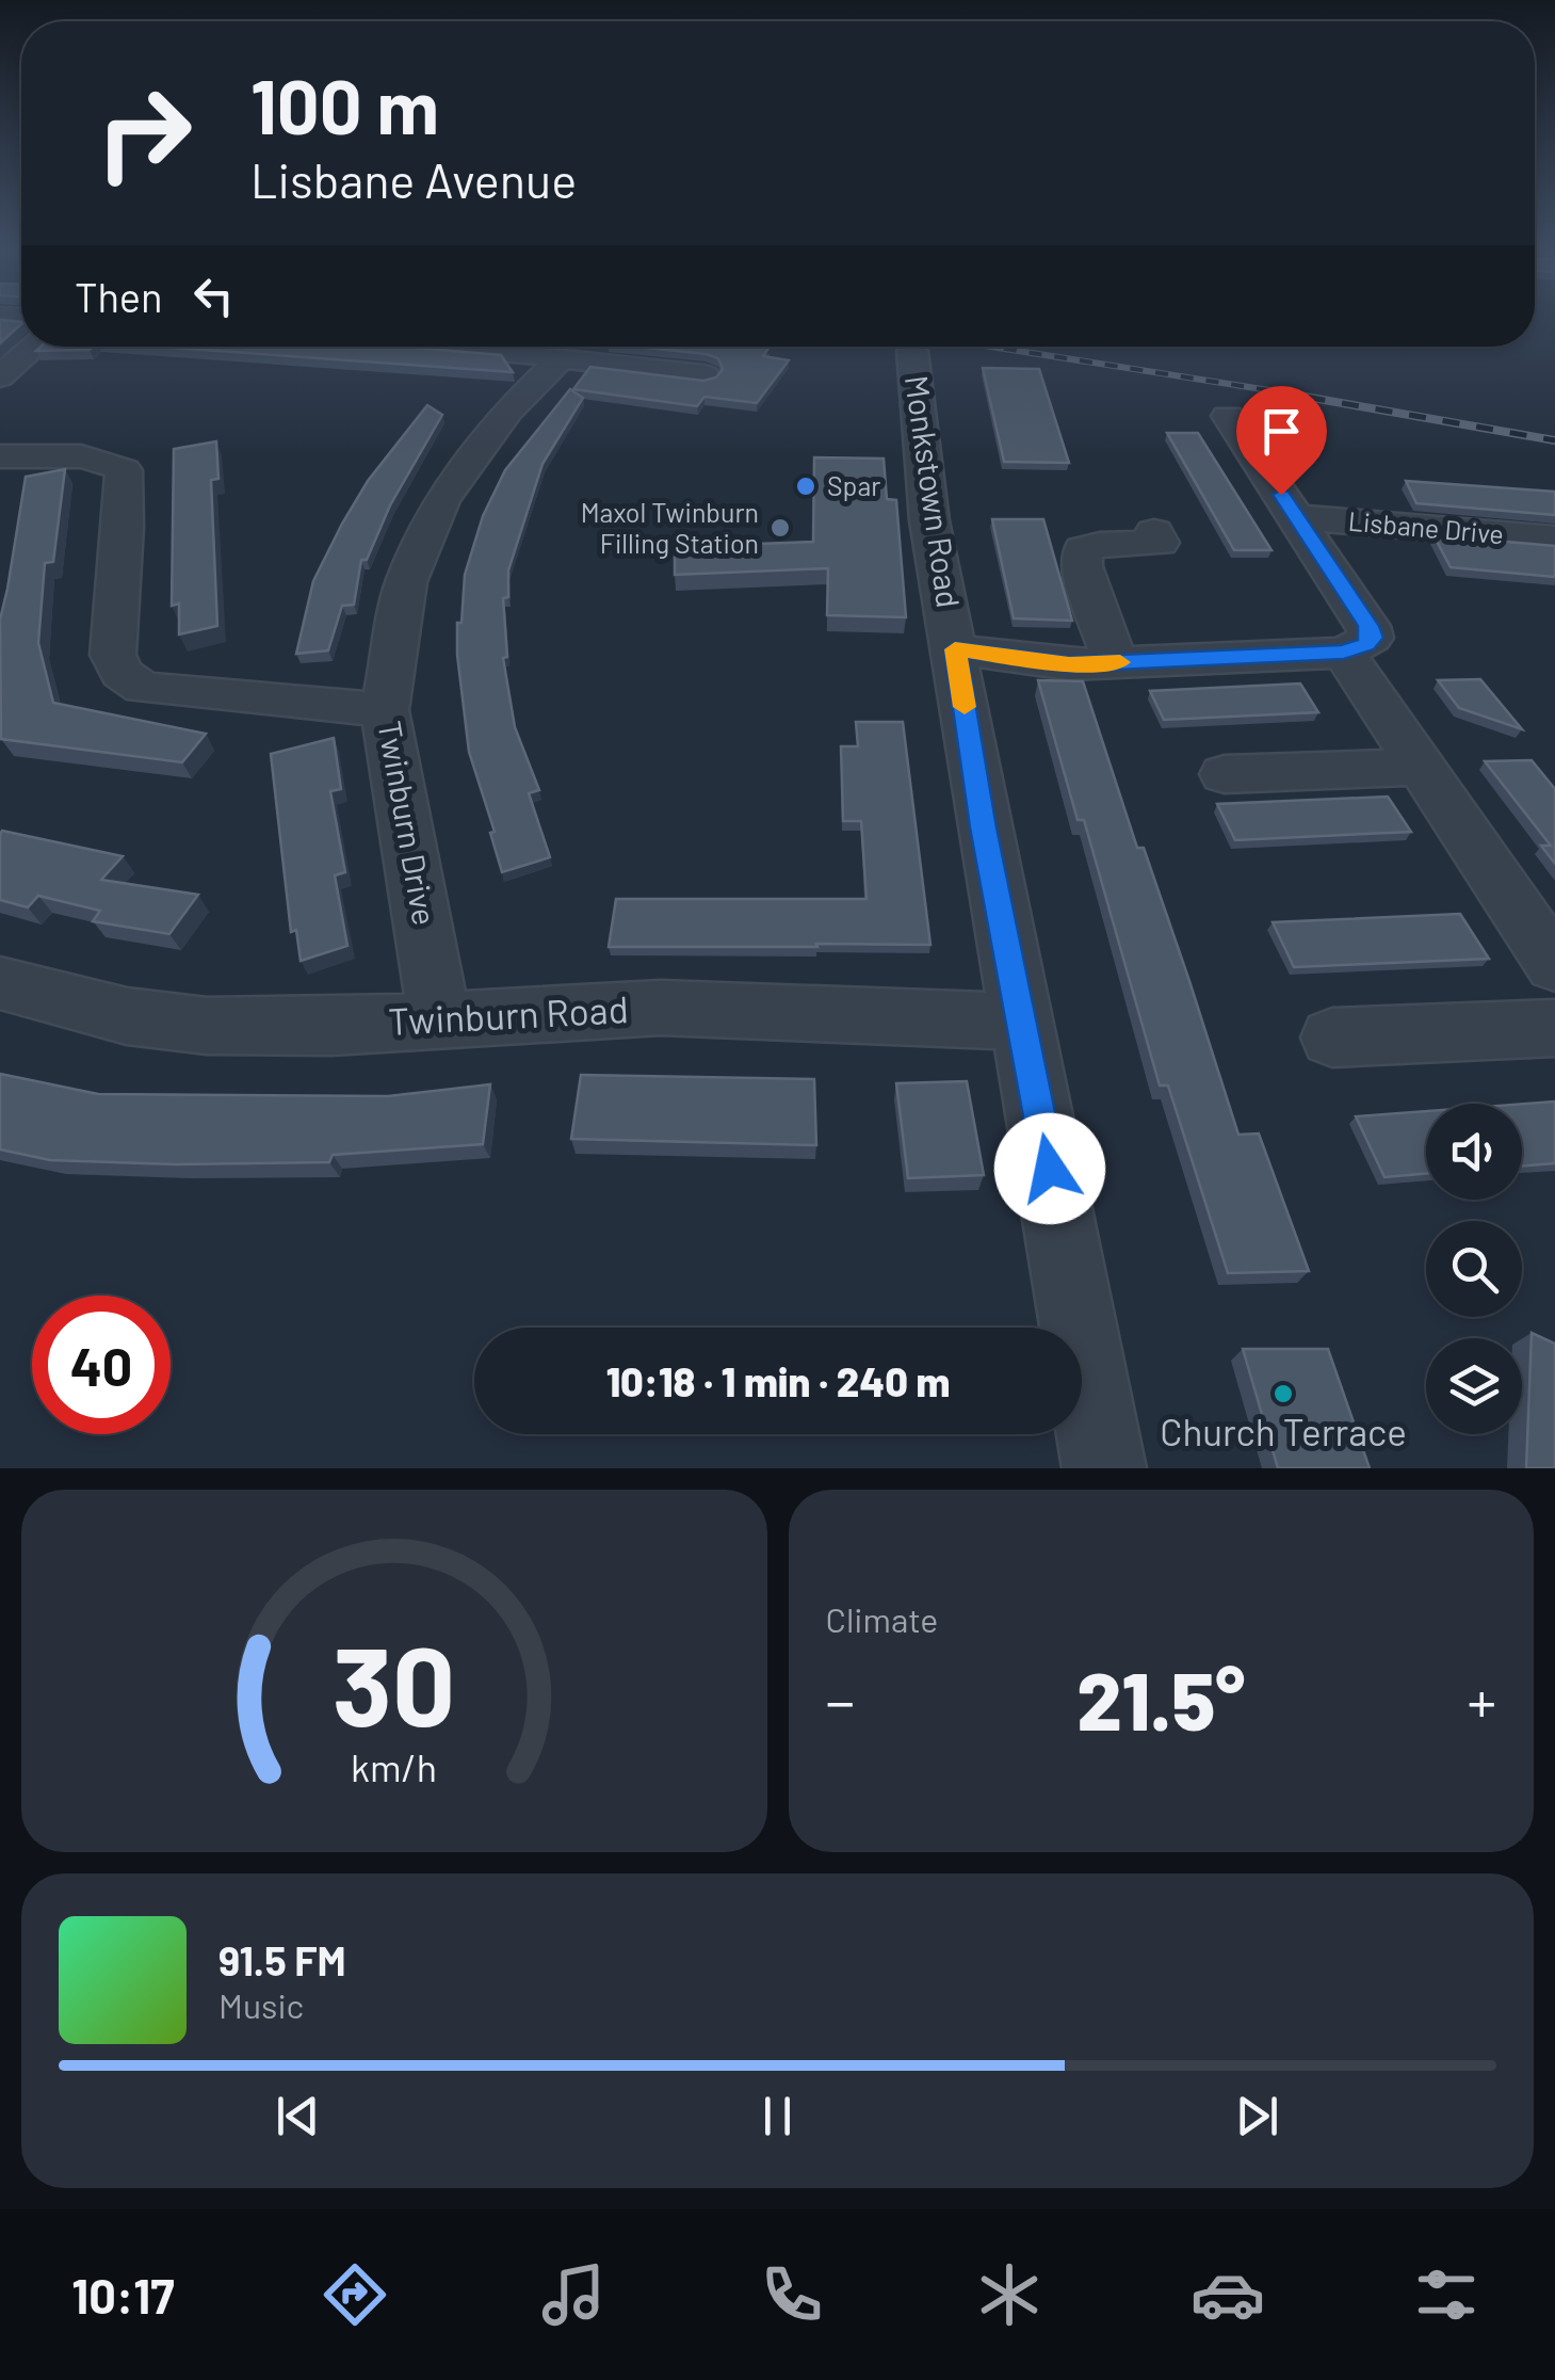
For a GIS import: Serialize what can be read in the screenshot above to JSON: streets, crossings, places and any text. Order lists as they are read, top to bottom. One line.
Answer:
{"streets":{"street":["Monkstown Road","Lisbane Drive","Twinburn Drive","Twinburn Road"]},"crossings":[["Monkstown Road","Twinburn Road"],["Twinburn Drive","Twinburn Road"]],"places":["Spar","Maxol Twinburn Filling Station","Church Terrace"],"page":{"turn":["100 m","Lisbane Avenue"],"then":"Then","limit":"40","trip":"10:18 · 1 min · 240 m","tile":"Climate","heat":["−","21.5°","+"],"song":["91.5 FM","Music"],"tabs":"10:17","gauge":["30","km/h"]}}
